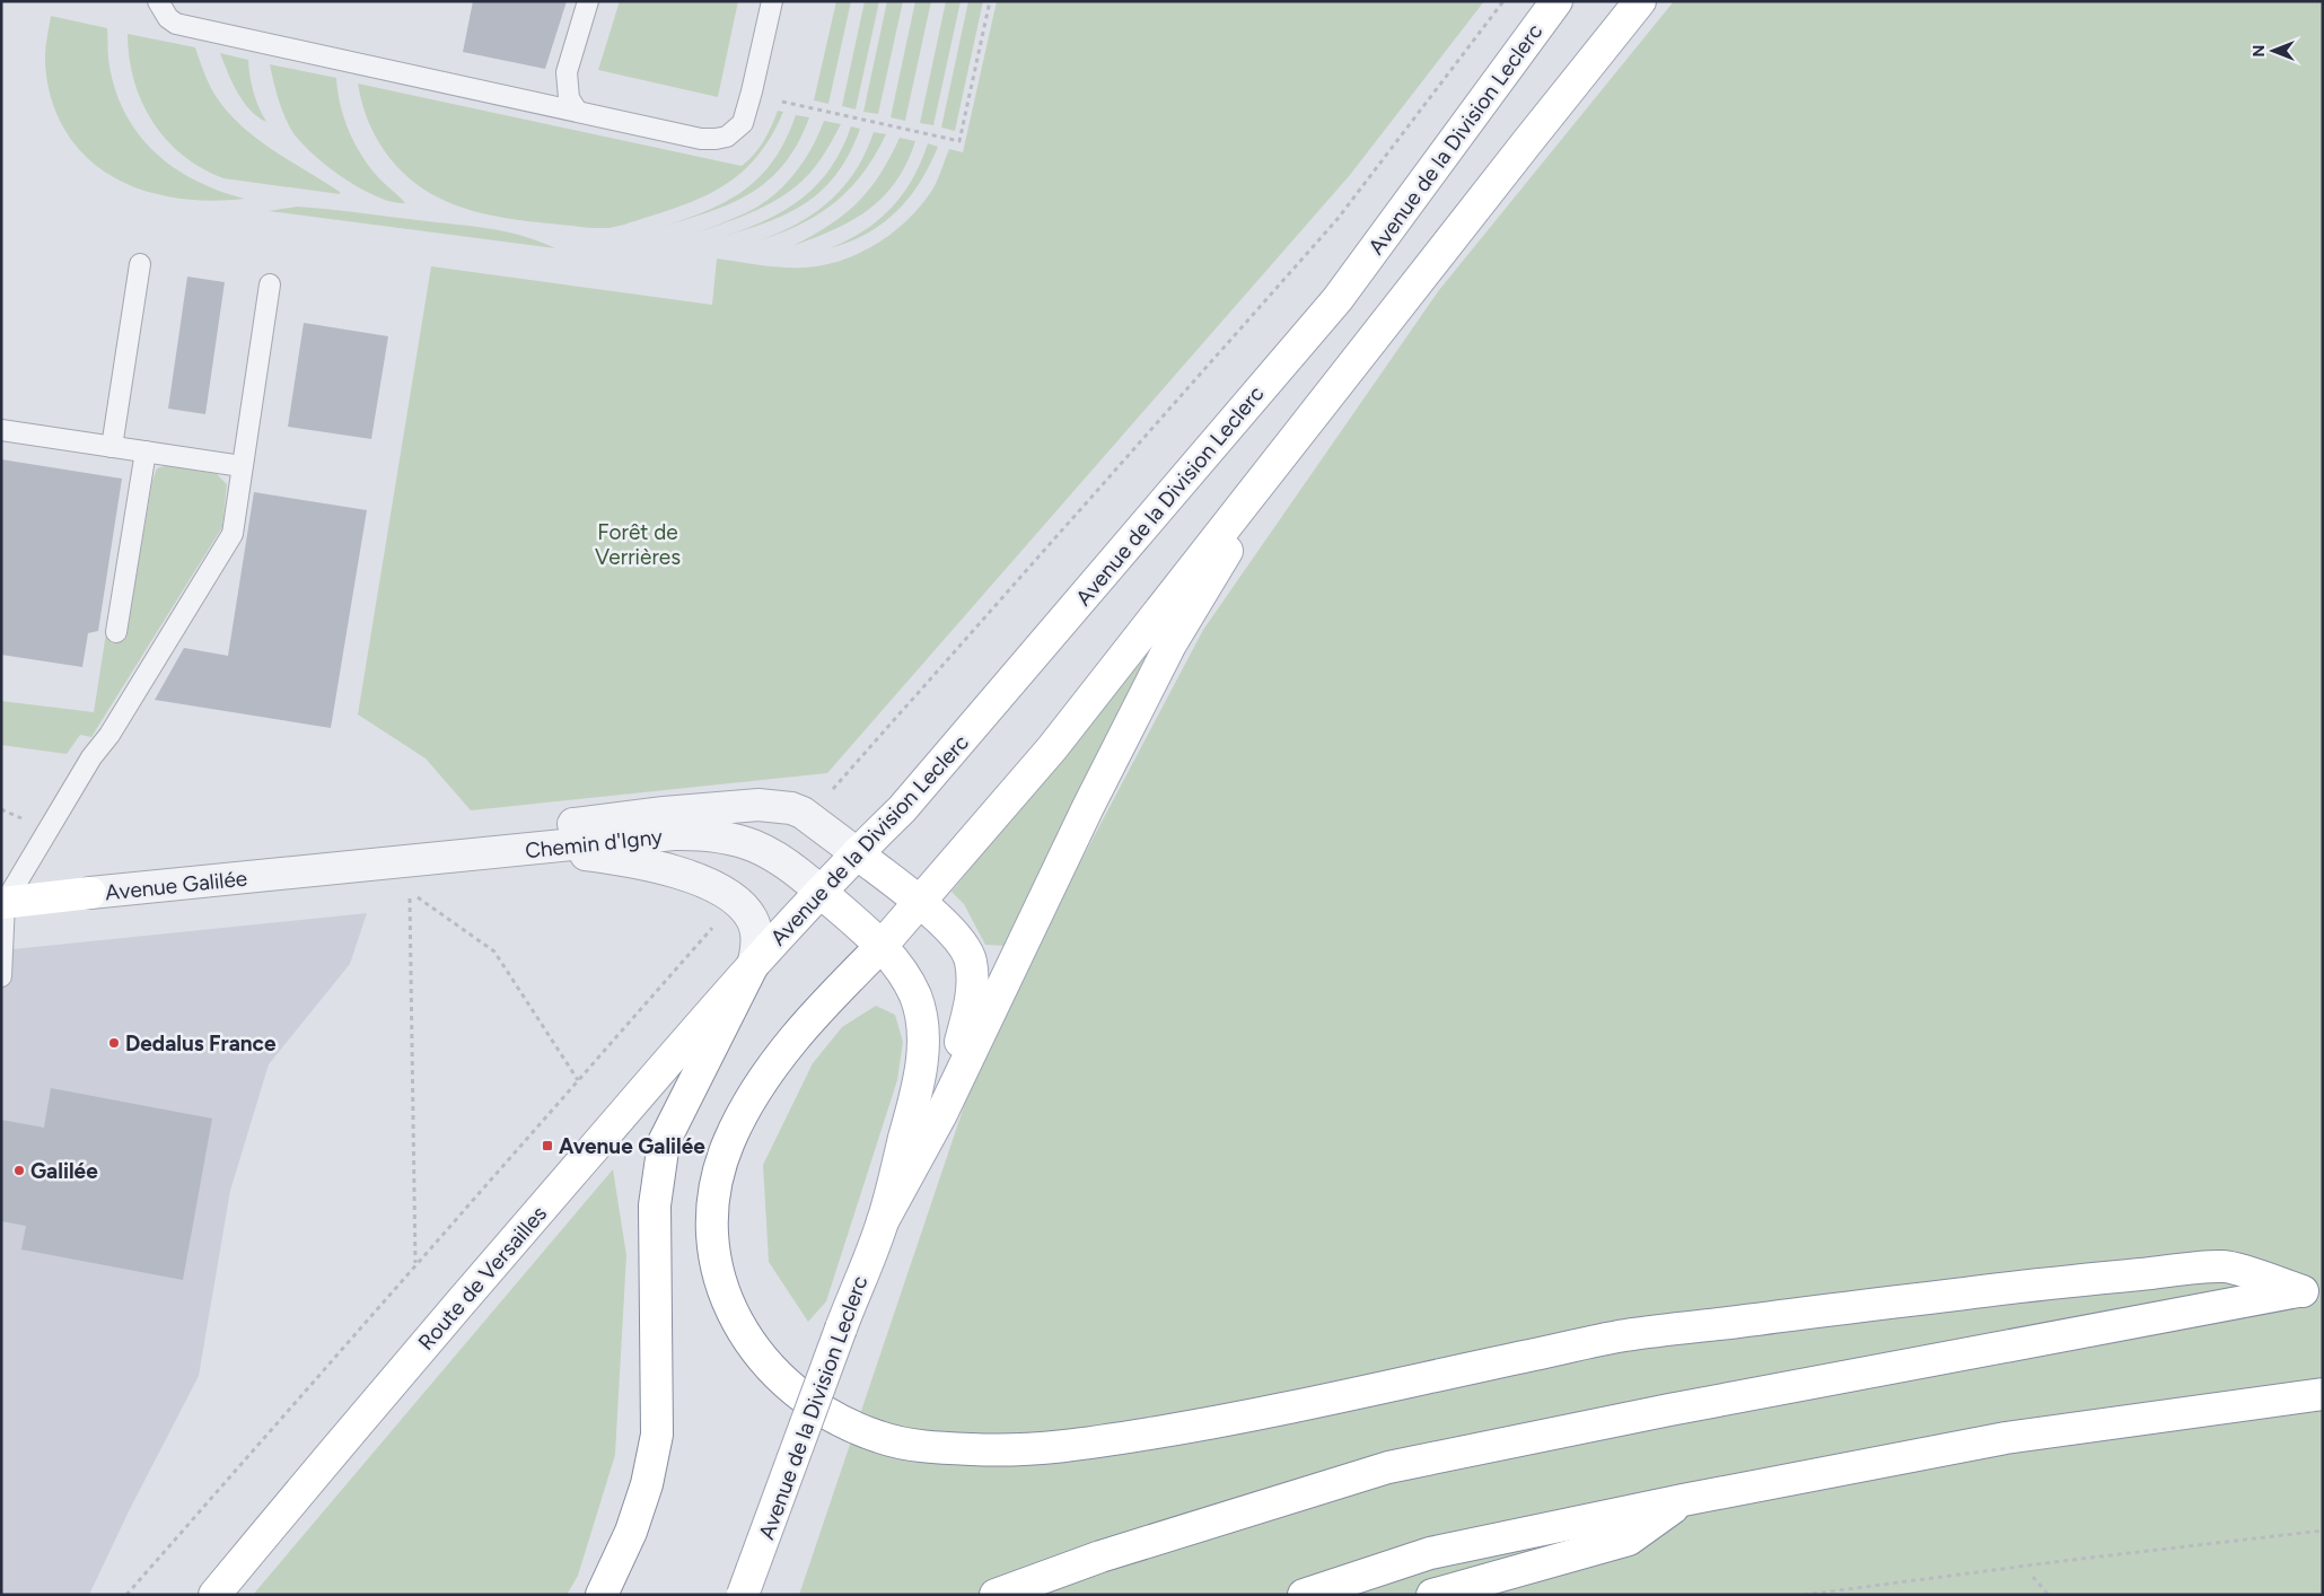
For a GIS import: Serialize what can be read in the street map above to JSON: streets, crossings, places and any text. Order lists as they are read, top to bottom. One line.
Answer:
{"streets":{"main road":["Avenue de la Division Leclerc","Avenue Galilée","Route de Versailles"],"street":["Chemin d'Igny"]},"crossings":[["Avenue de la Division Leclerc","Chemin d'Igny"],["Avenue de la Division Leclerc","Route de Versailles"],["Chemin d'Igny","Avenue Galilée"]],"parks":["Forêt de Verrières"],"places":{"other":["Dedalus France","Galilée"],"transit":["Avenue Galilée"]},"north":"left"}
